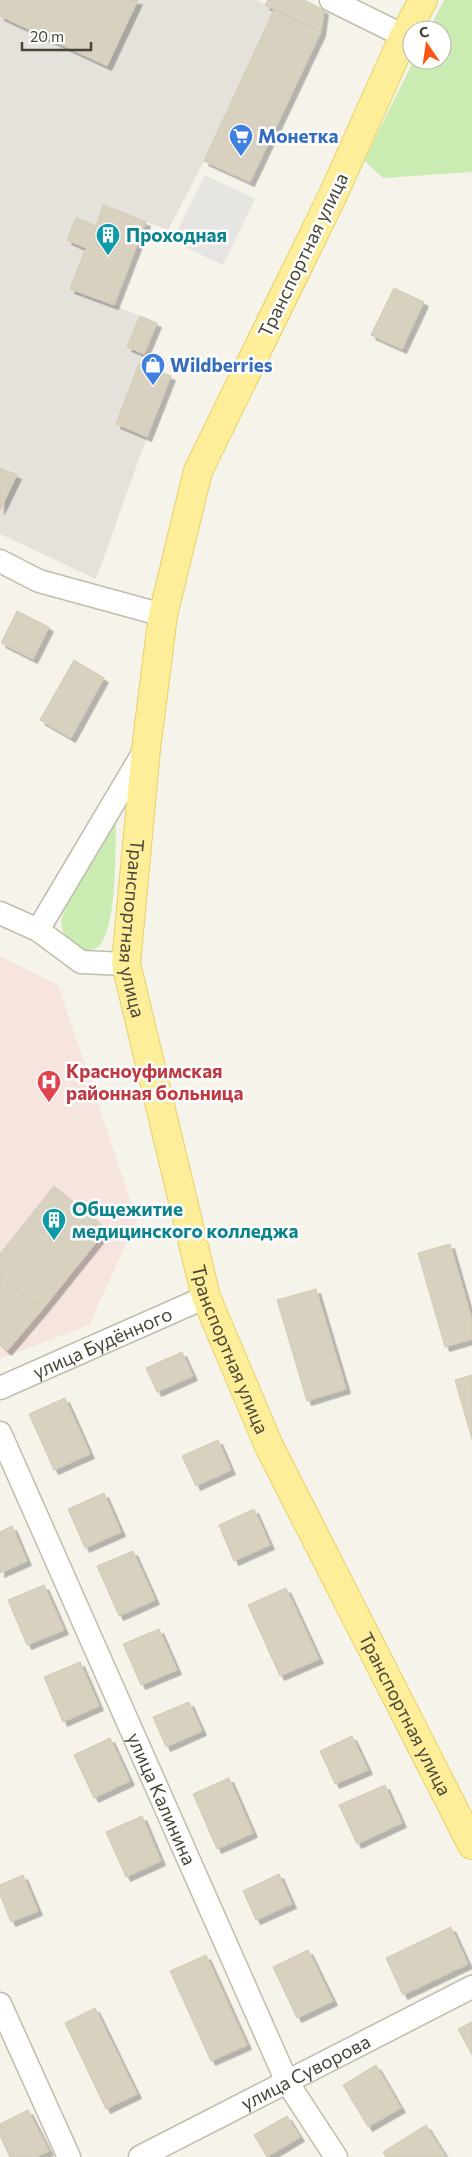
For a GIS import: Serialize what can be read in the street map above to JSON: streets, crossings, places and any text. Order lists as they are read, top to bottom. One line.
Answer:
{"streets":{"main road":["Транспортная улица"],"street":["улица Будённого","улица Калинина","улица Суворова"]},"crossings":[["Транспортная улица","улица Будённого"],["улица Калинина","улица Суворова"]],"places":{"supermarket":["Монетка"],"building":["Проходная","Общежитие медицинского колледжа"],"shop":["Wildberries"],"hospital":["Красноуфимская районная больница"]},"scale_bar":"20 m","north":"top"}
